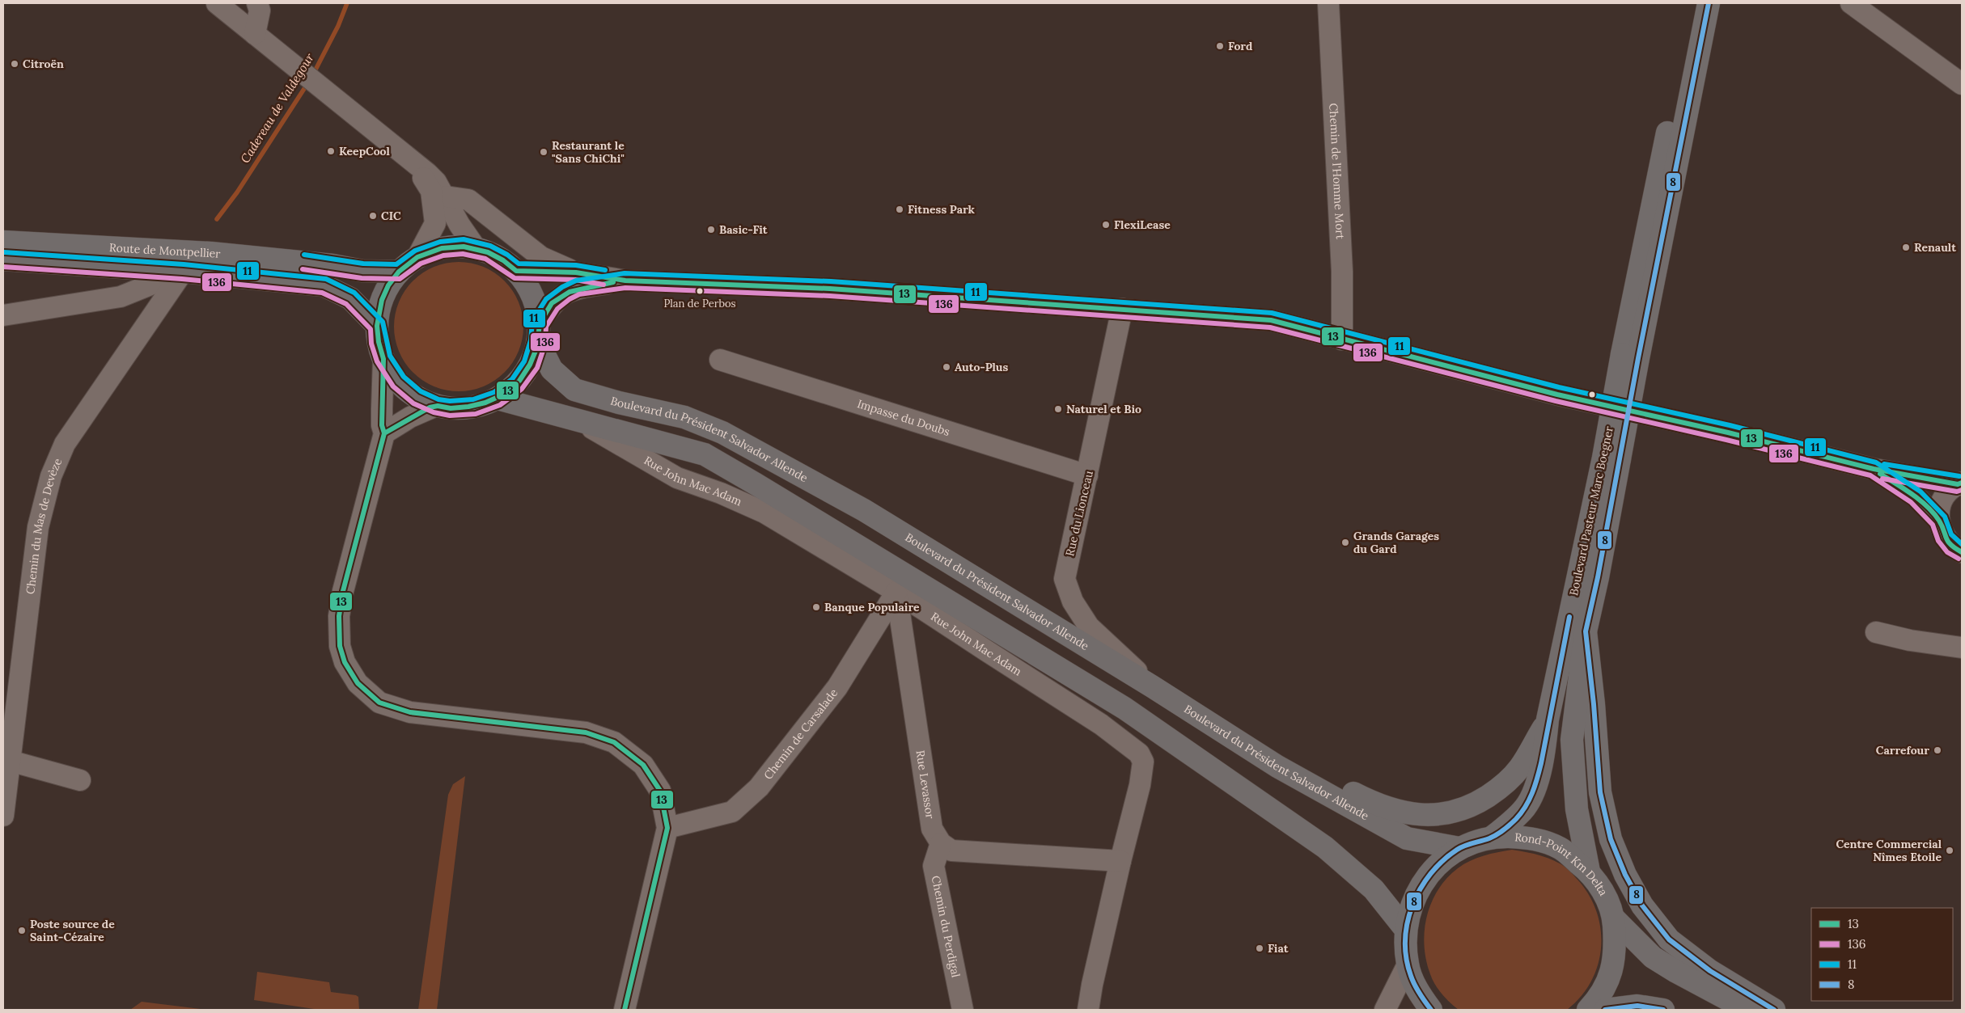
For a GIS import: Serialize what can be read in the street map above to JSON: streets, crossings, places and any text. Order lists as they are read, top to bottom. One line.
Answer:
{"streets":{"main road":["Route de Montpellier","Boulevard du Président Salvador Allende","Boulevard Pasteur Marc Boegner","Rond-Point Km Delta"],"street":["Chemin de l'Homme Mort","Impasse du Doubs","Rue John Mac Adam","Rue du Lionceau","Chemin du Mas de Devèze","Chemin de Carsalade","Rue Levassor","Chemin du Perdigal"]},"crossings":[["Route de Montpellier","Chemin du Mas de Devèze"],["Impasse du Doubs","Rue du Lionceau"],["Boulevard du Président Salvador Allende","Rue John Mac Adam"],["Boulevard du Président Salvador Allende","Rue du Lionceau"],["Boulevard du Président Salvador Allende","Rond-Point Km Delta"],["Rue John Mac Adam","Chemin de Carsalade"],["Rue John Mac Adam","Rue Levassor"],["Boulevard Pasteur Marc Boegner","Rond-Point Km Delta"],["Chemin de Carsalade","Rue Levassor"],["Rue Levassor","Chemin du Perdigal"]],"water":["Cadereau de Valdegour"],"places":["Ford","Citroën","KeepCool","Restaurant le \"Sans ChiChi\"","Fitness Park","CIC","FlexiLease","Basic-Fit","Renault","Plan de Perbos","Auto-Plus","Naturel et Bio","Grands Garages du Gard","Banque Populaire","Carrefour","Centre Commercial Nîmes Etoile","Poste source de Saint-Cézaire","Fiat"],"lines":["transit line 8","transit line 11","transit line 13","transit line 136"],"legend":["13","136","11","8"]}
